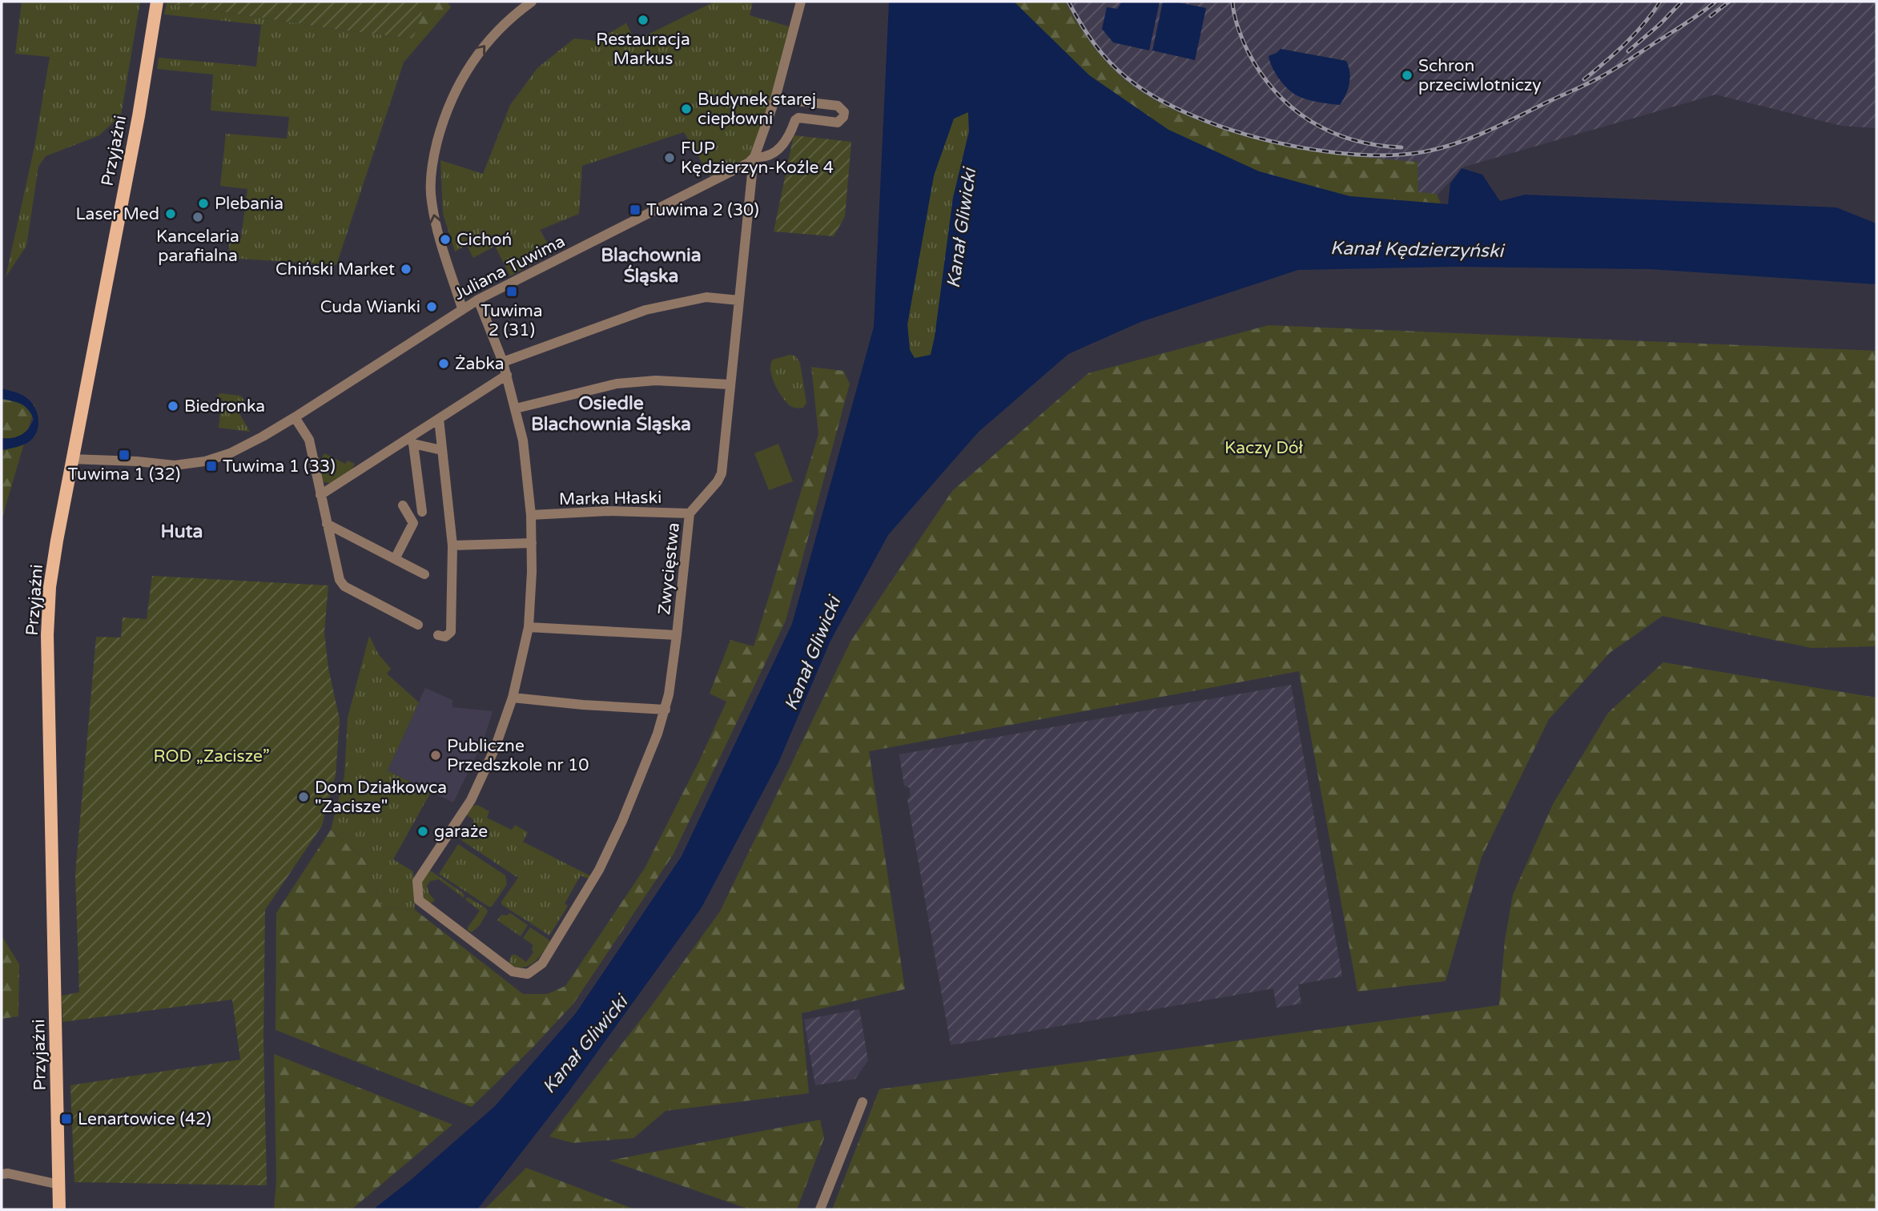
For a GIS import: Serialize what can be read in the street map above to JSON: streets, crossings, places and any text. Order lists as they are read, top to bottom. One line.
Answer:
{"streets":{"main road":["Przyjaźni"],"street":["Juliana Tuwima","Marka Hłaski","Zwycięstwa"]},"crossings":[["Przyjaźni","Juliana Tuwima"],["Juliana Tuwima","Zwycięstwa"],["Marka Hłaski","Zwycięstwa"]],"districts":["Blachownia Śląska","Osiedle Blachownia Śląska","Huta"],"water":["Kanał Gliwicki","Kanał Kędzierzyński"],"parks":["Kaczy Dół","ROD „Zacisze”"],"places":{"other":["Restauracja Markus","Schron przeciwlotniczy","Budynek starej ciepłowni","FUP Kędzierzyn-Koźle 4","Plebania","Laser Med","Kancelaria parafialna","Cichoń","Chiński Market","Cuda Wianki","Żabka","Biedronka","Publiczne Przedszkole nr 10","Dom Działkowca \"Zacisze\"","garaże"],"transit":["Tuwima 2 (30)","Tuwima 2 (31)","Tuwima 1 (32)","Tuwima 1 (33)","Lenartowice (42)"]}}
